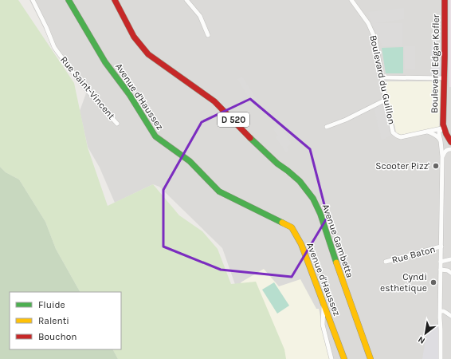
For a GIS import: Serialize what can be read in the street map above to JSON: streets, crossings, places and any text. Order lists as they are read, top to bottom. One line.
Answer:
{"streets":{"street":["Boulevard Edgar Kofler","Boulevard du Guillon","Rue Saint-Vincent","Avenue d'Haussez","D 520","Avenue Gambetta","Rue Baton"]},"crossings":[["Boulevard Edgar Kofler","Boulevard du Guillon"]],"places":["Scooter Pizz'","Cyndi esthetique"],"legend":["Fluide","Ralenti","Bouchon"],"north":"bottom left"}
